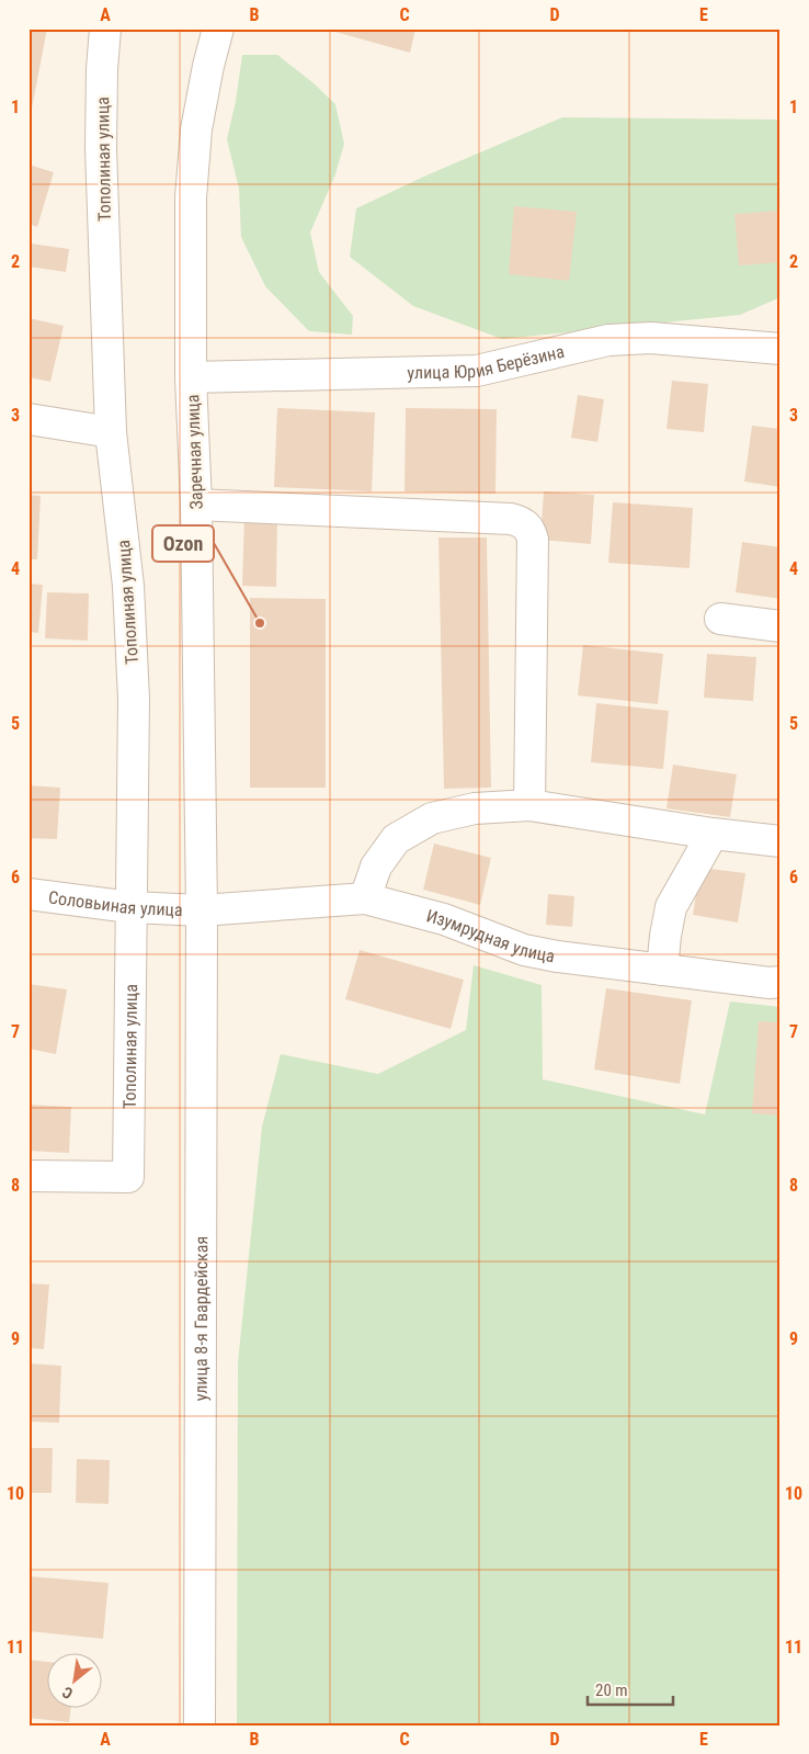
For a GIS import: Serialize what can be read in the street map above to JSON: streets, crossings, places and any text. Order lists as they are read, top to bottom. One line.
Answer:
{"streets":{"street":["Тополиная улица","улица Юрия Берёзина","Заречная улица","Соловьиная улица","Изумрудная улица","улица 8-я Гвардейская"]},"crossings":[["Тополиная улица","Соловьиная улица"],["улица Юрия Берёзина","Заречная улица"],["Заречная улица","Соловьиная улица"],["Заречная улица","Изумрудная улица"],["Заречная улица","улица 8-я Гвардейская"],["Соловьиная улица","Изумрудная улица"],["Соловьиная улица","улица 8-я Гвардейская"],["Изумрудная улица","улица 8-я Гвардейская"]],"places":["Ozon"],"scale_bar":"20 m","north":"bottom left","grid":{"columns":["A","B","C","D","E"],"rows":["1","2","3","4","5","6","7","8","9","10","11"]}}
